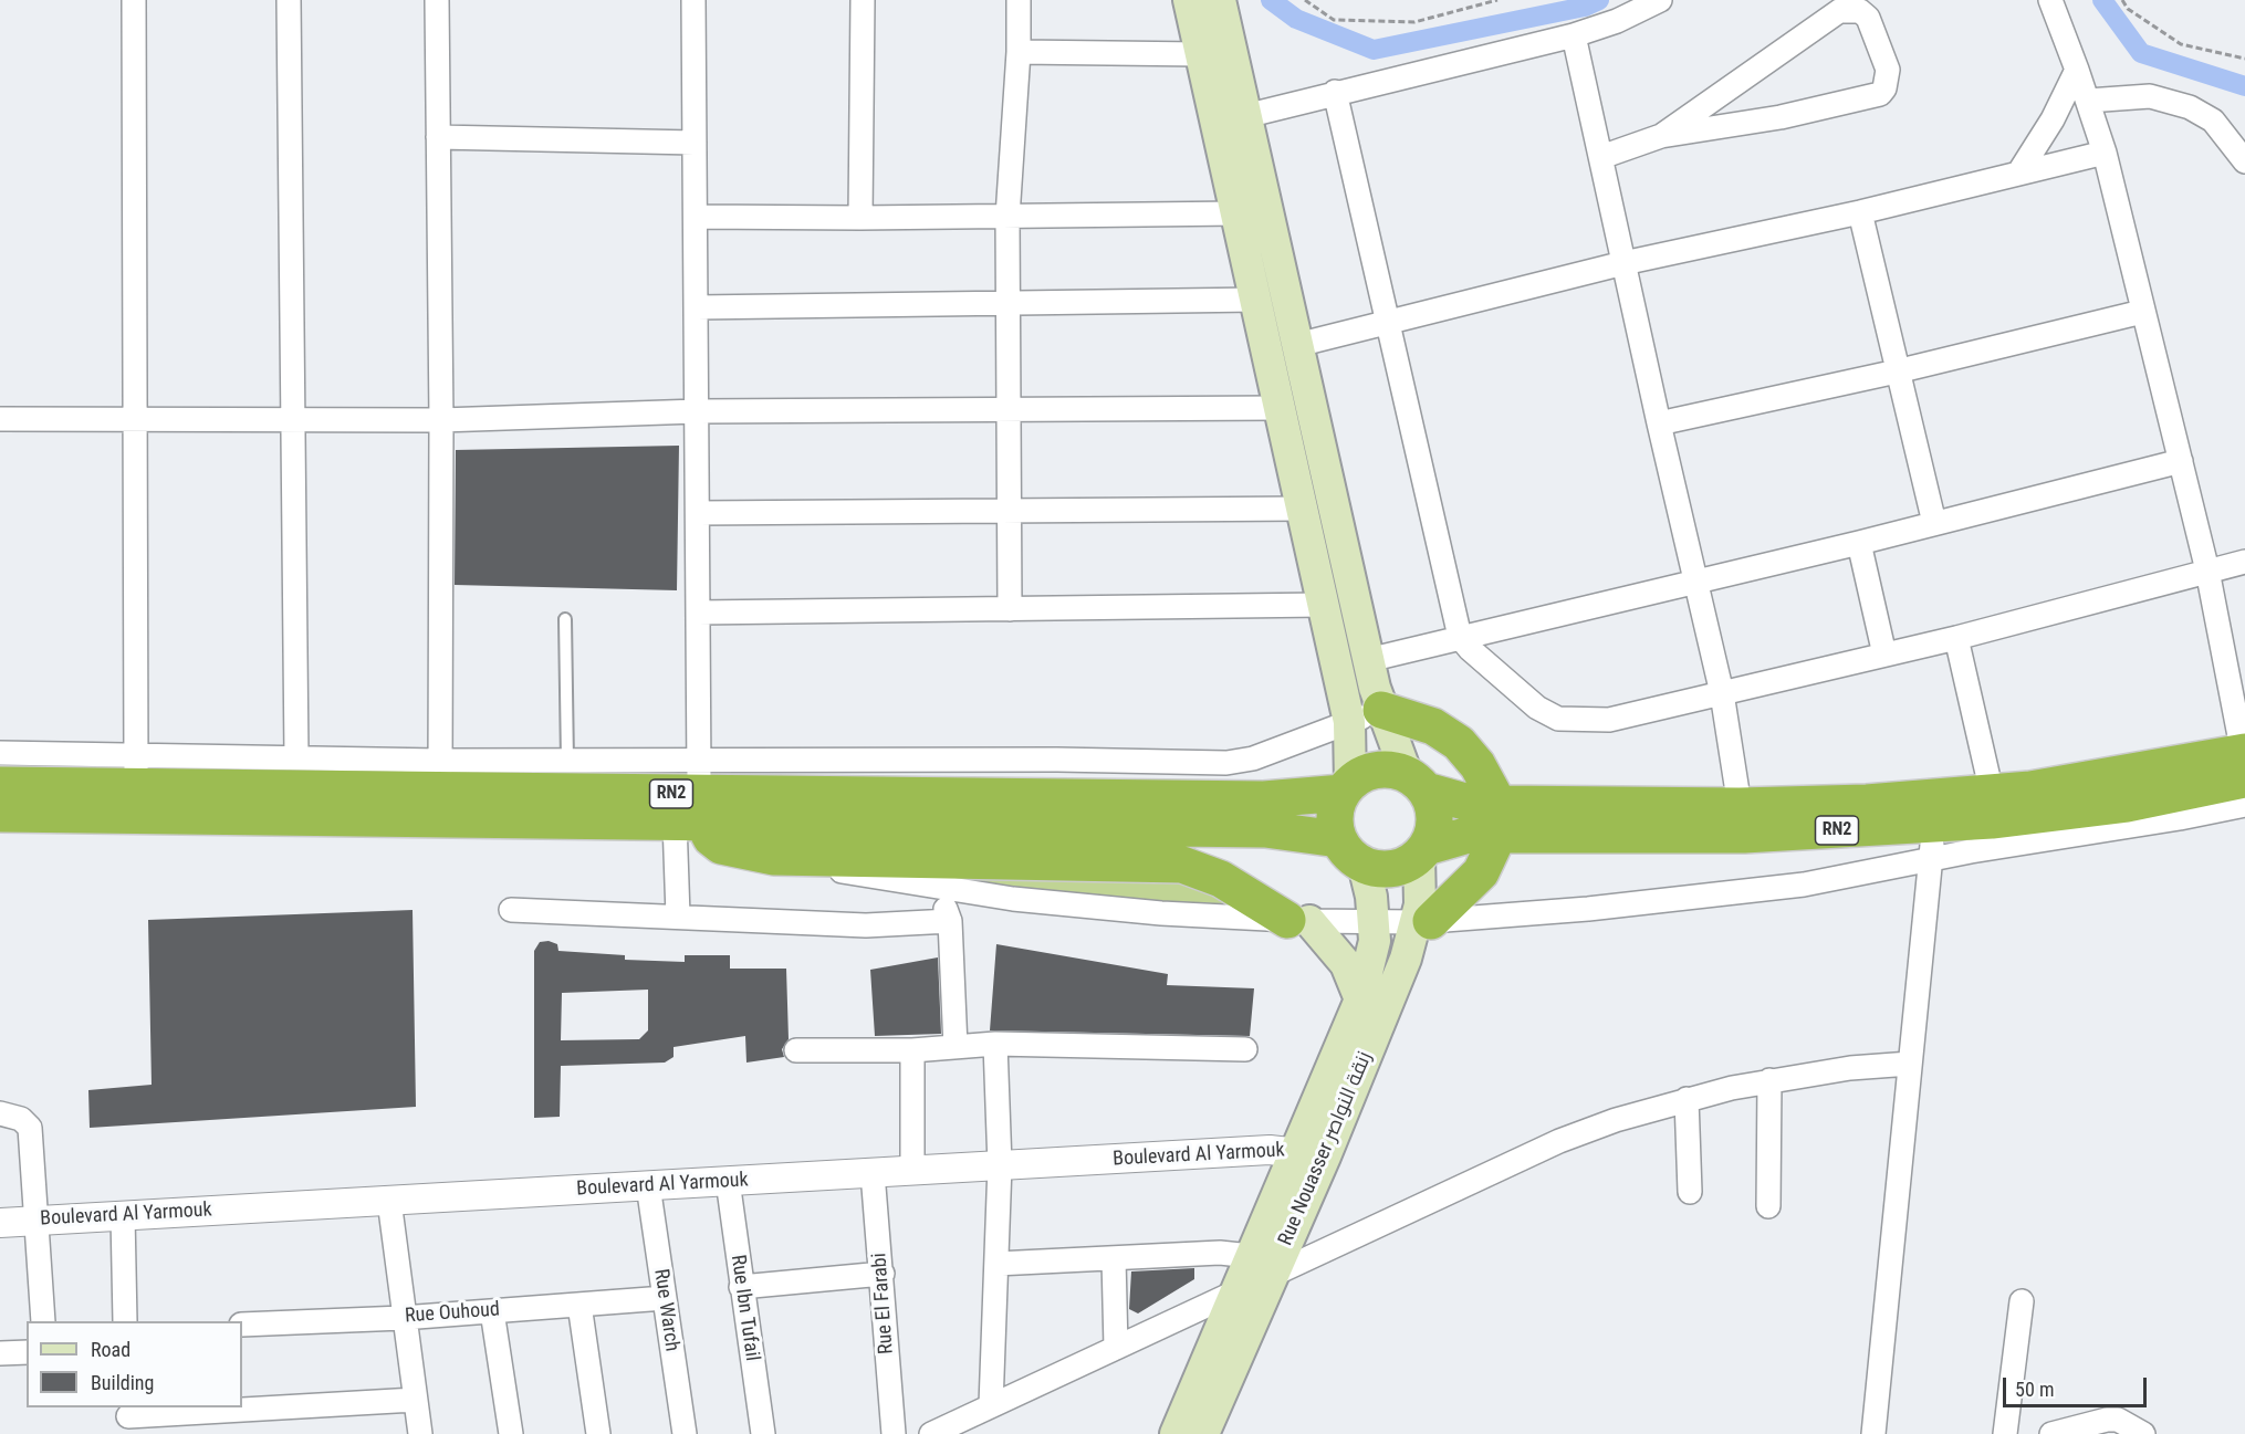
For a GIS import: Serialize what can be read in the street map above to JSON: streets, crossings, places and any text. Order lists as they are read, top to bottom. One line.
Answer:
{"streets":{"highway":["RN2"],"main road":["Rue Nouasser زنقة النواصر"],"street":["Boulevard Al Yarmouk","Rue El Farabi","Rue Ibn Tufail","Rue Warch","Rue Ouhoud"]},"crossings":[["RN2","Rue Nouasser زنقة النواصر"],["Rue Nouasser زنقة النواصر","Boulevard Al Yarmouk"],["Boulevard Al Yarmouk","Rue El Farabi"],["Boulevard Al Yarmouk","Rue Ibn Tufail"],["Boulevard Al Yarmouk","Rue Warch"],["Rue Warch","Rue Ouhoud"]],"legend":["Road","Building"],"scale_bar":"50 m"}
